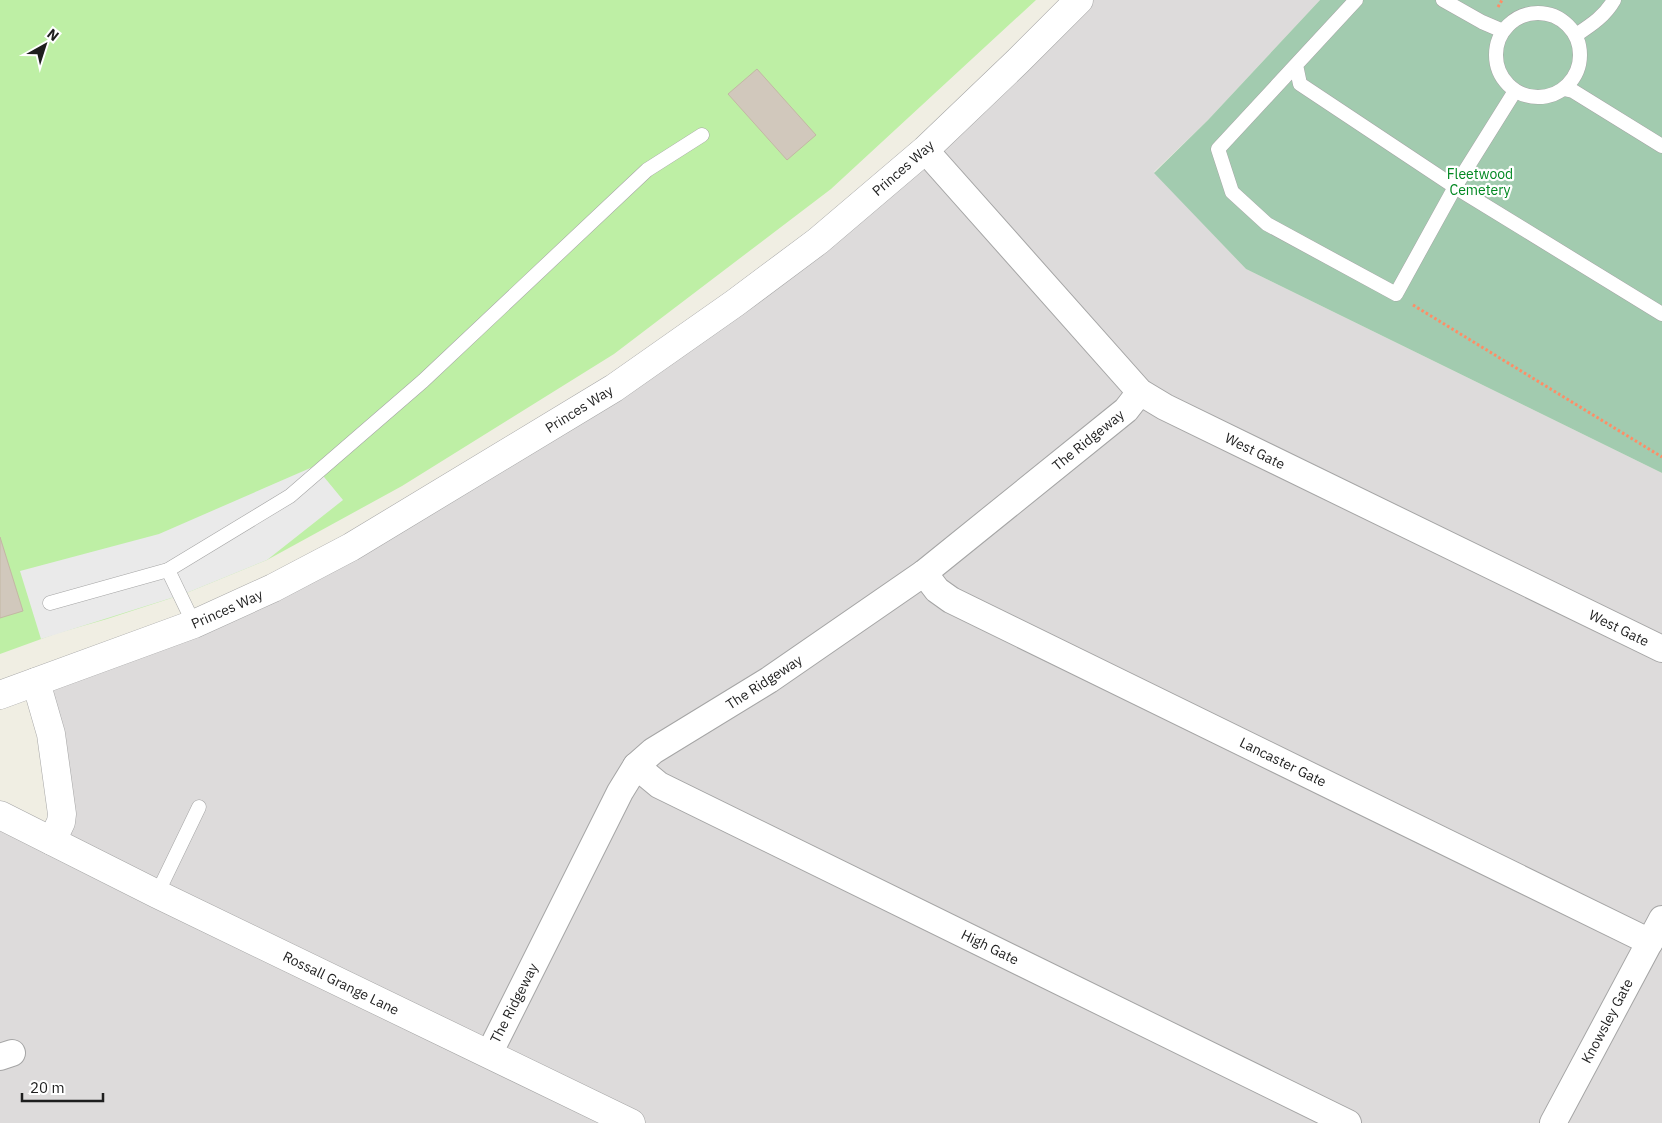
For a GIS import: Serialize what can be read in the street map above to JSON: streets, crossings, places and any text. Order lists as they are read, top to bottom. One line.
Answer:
{"streets":{"street":["Princes Way","The Ridgeway","West Gate","Lancaster Gate","High Gate","Rossall Grange Lane","Knowsley Gate"]},"crossings":[["Princes Way","West Gate"],["The Ridgeway","West Gate"],["The Ridgeway","Lancaster Gate"],["The Ridgeway","High Gate"],["The Ridgeway","Rossall Grange Lane"],["Lancaster Gate","Knowsley Gate"]],"parks":["Fleetwood Cemetery"],"scale_bar":"20 m","north":"top right"}
